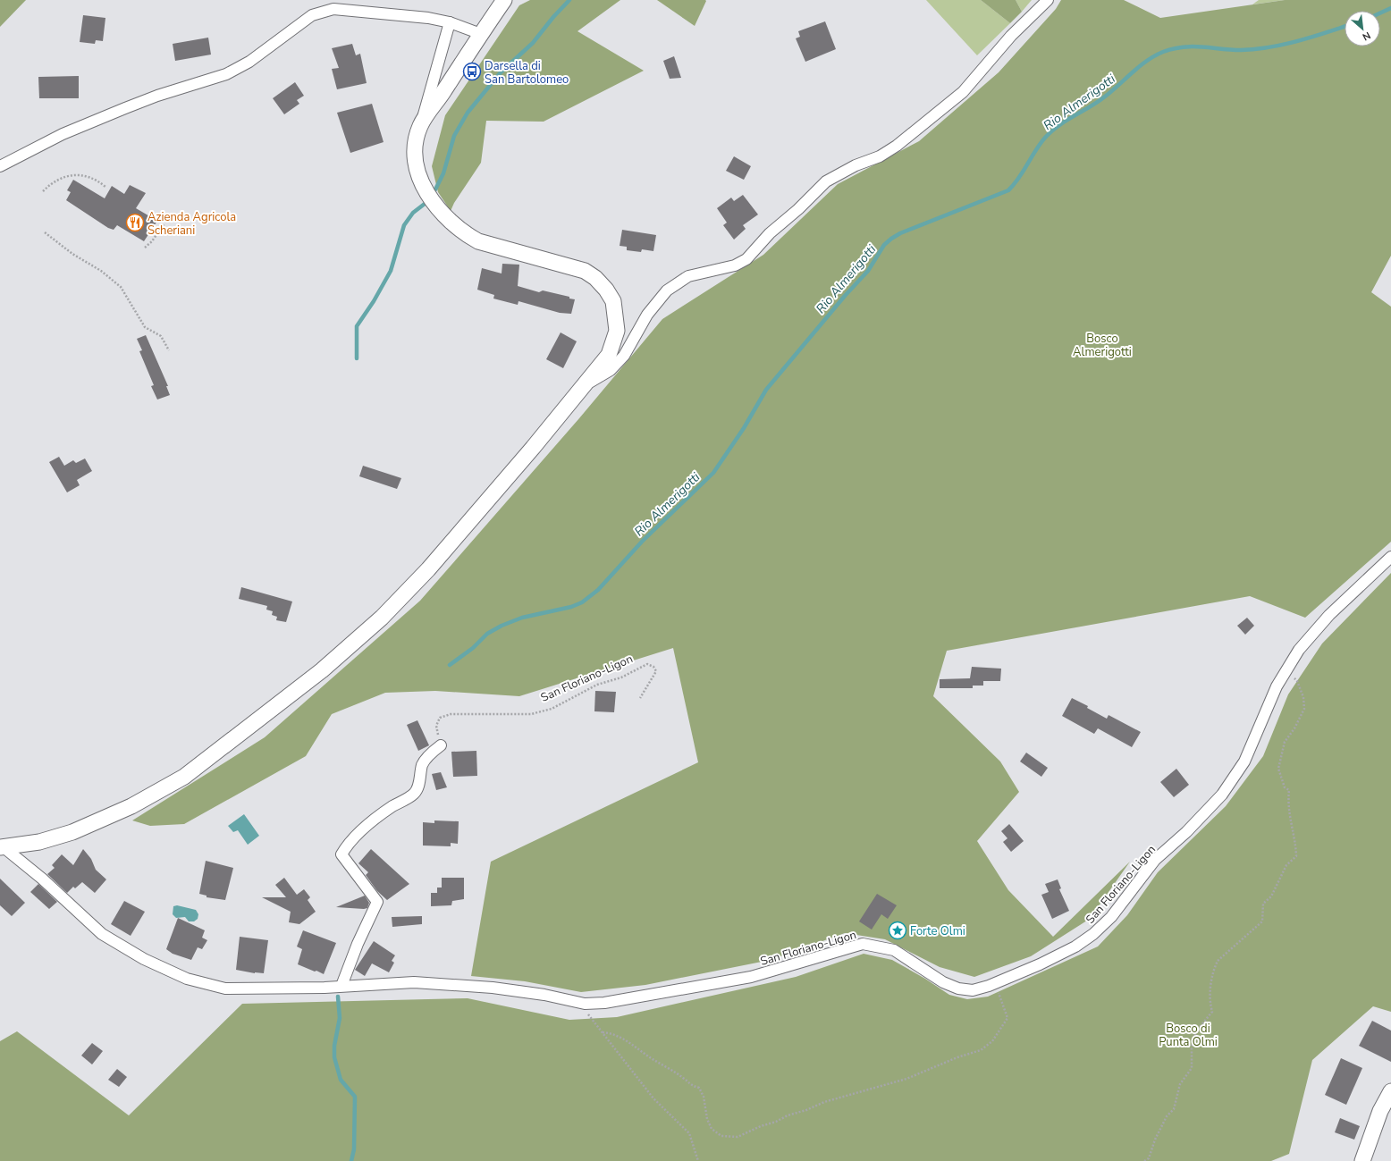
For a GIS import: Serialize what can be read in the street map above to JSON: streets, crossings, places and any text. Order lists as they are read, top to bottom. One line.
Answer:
{"streets":{"street":["San Floriano-Ligon"]},"water":["Rio Almerigotti"],"parks":["Bosco Almerigotti","Bosco di Punta Olmi"],"places":{"bus stop":["Darsella di San Bartolomeo"],"restaurant":["Azienda Agricola Scheriani"],"place":["Forte Olmi"]},"north":"bottom right"}
